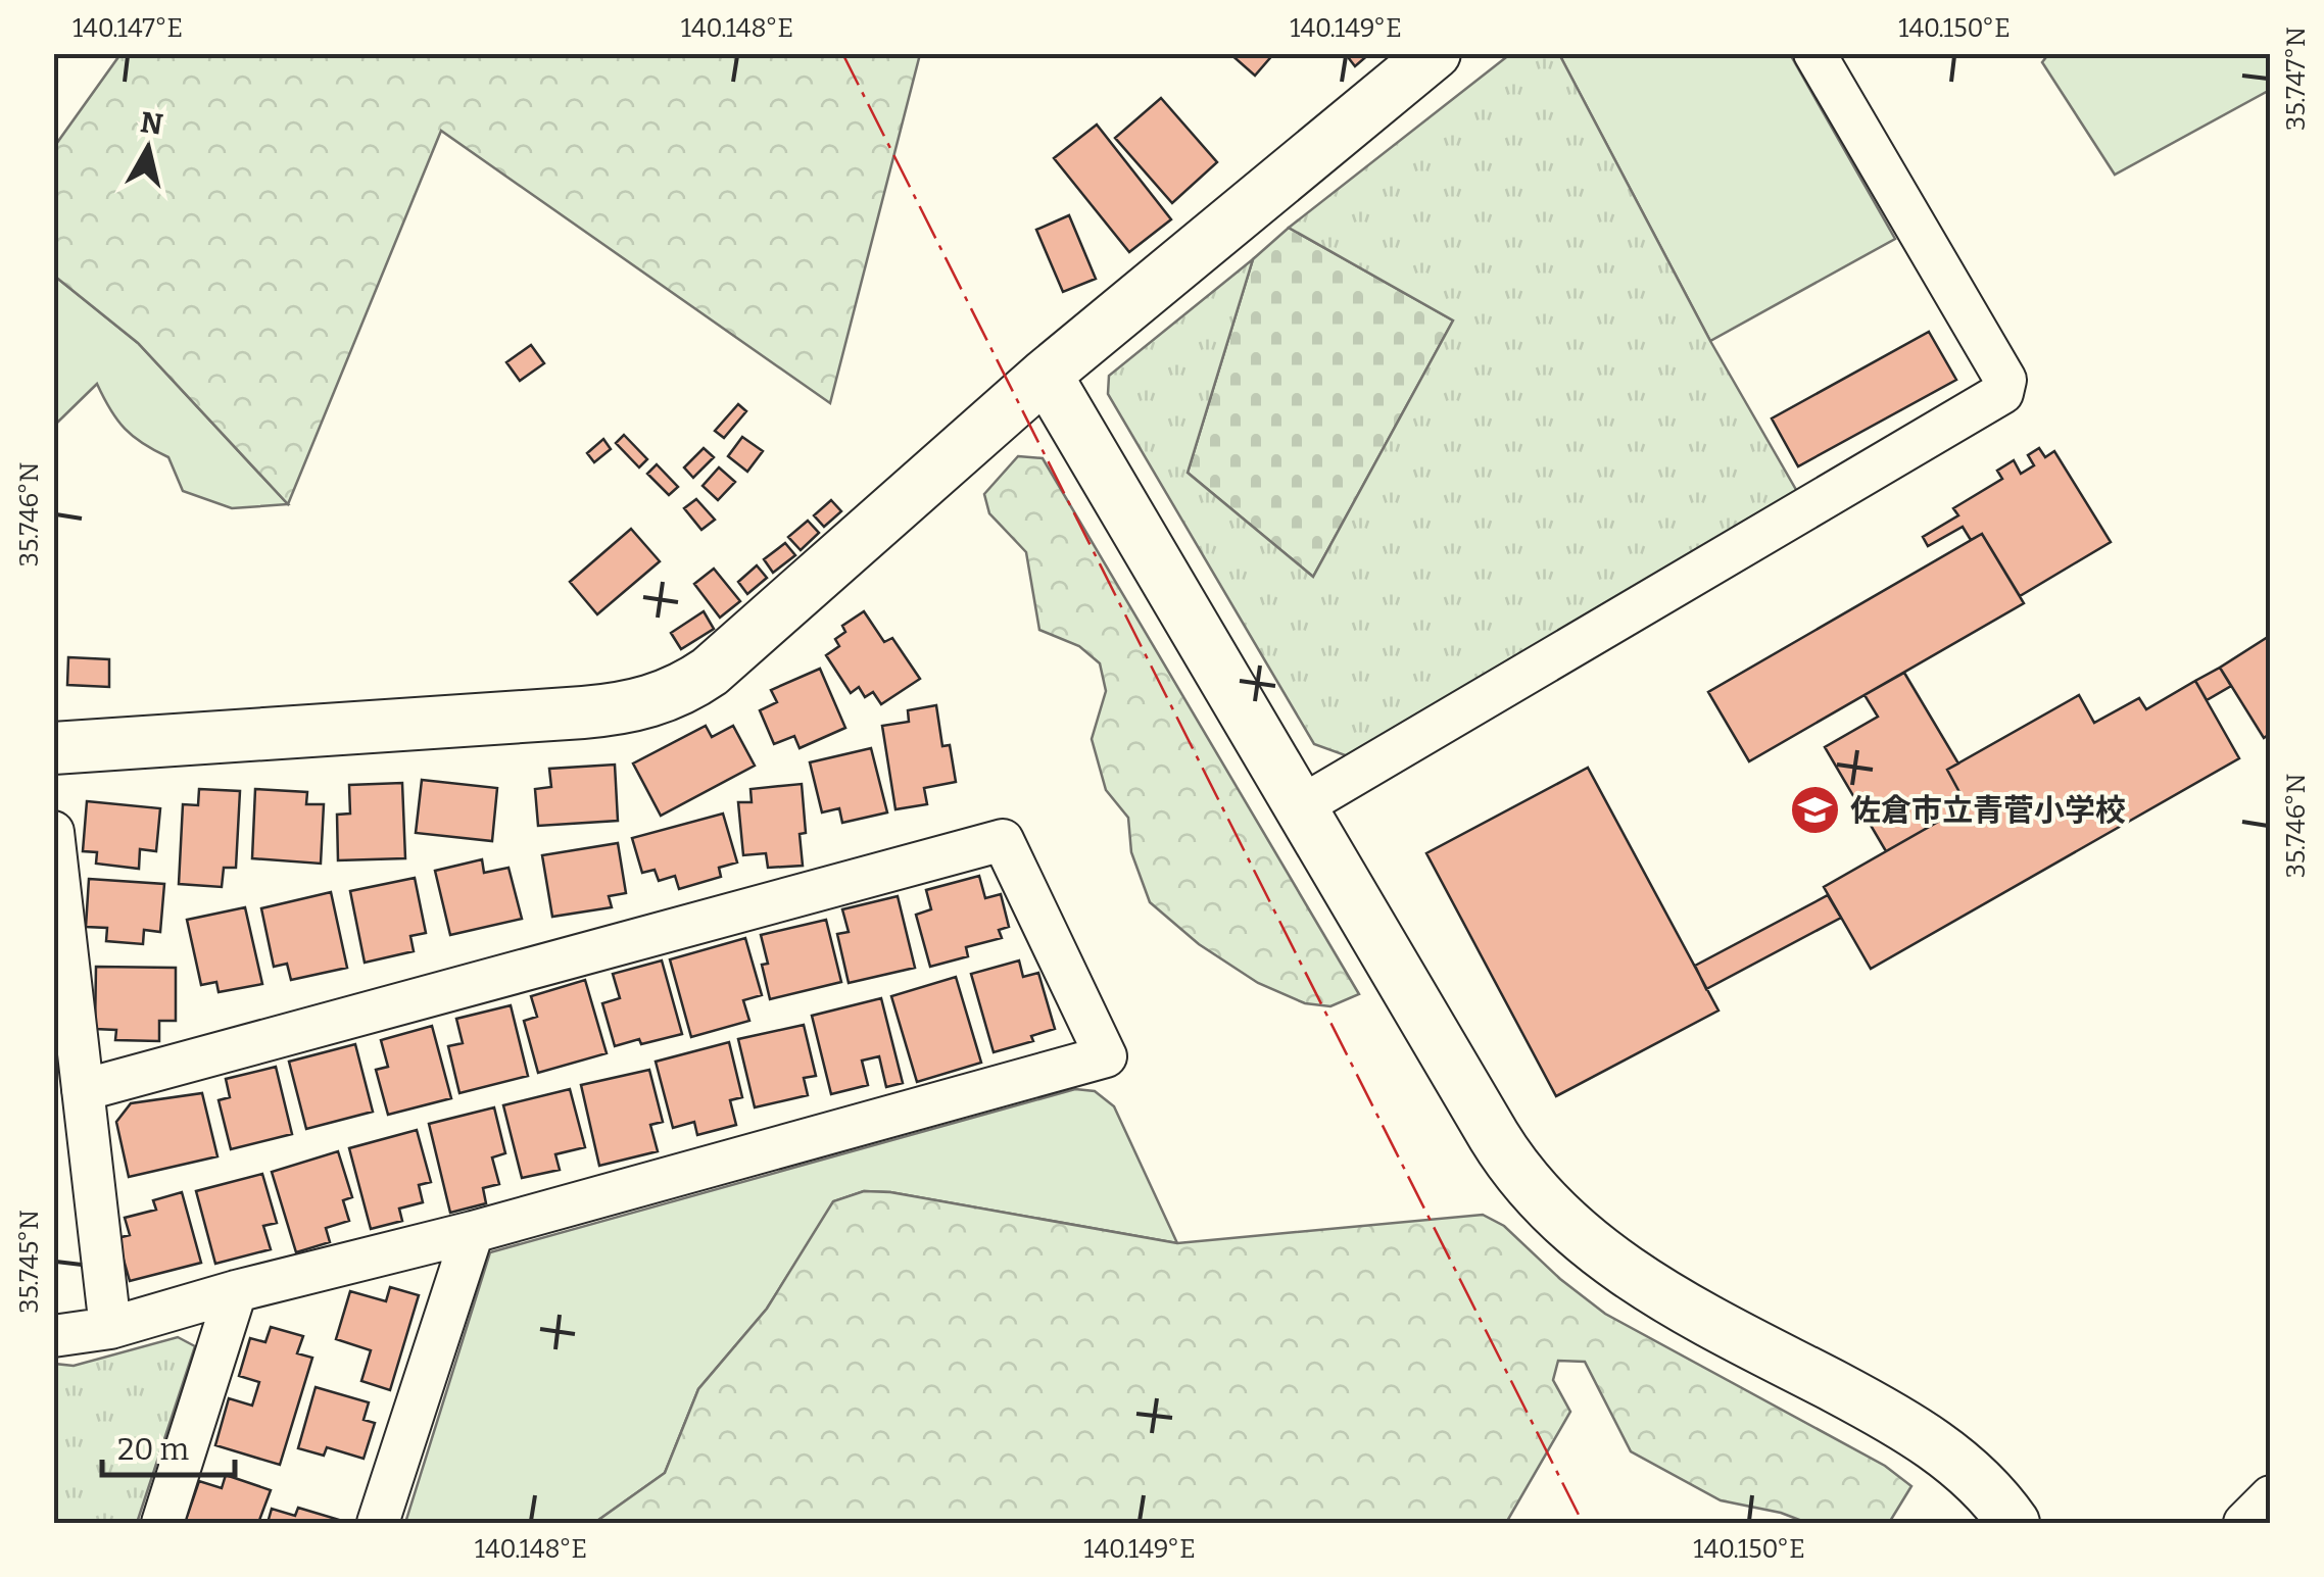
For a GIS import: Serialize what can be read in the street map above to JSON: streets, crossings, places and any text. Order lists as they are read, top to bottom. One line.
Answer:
{"places":{"school or university":["佐倉市立青菅小学校"]},"scale_bar":"20 m","north":"top","coordinates":["140.147°E","140.148°E","140.149°E","140.150°E","35.747°N","35.746°N","35.745°N"]}
